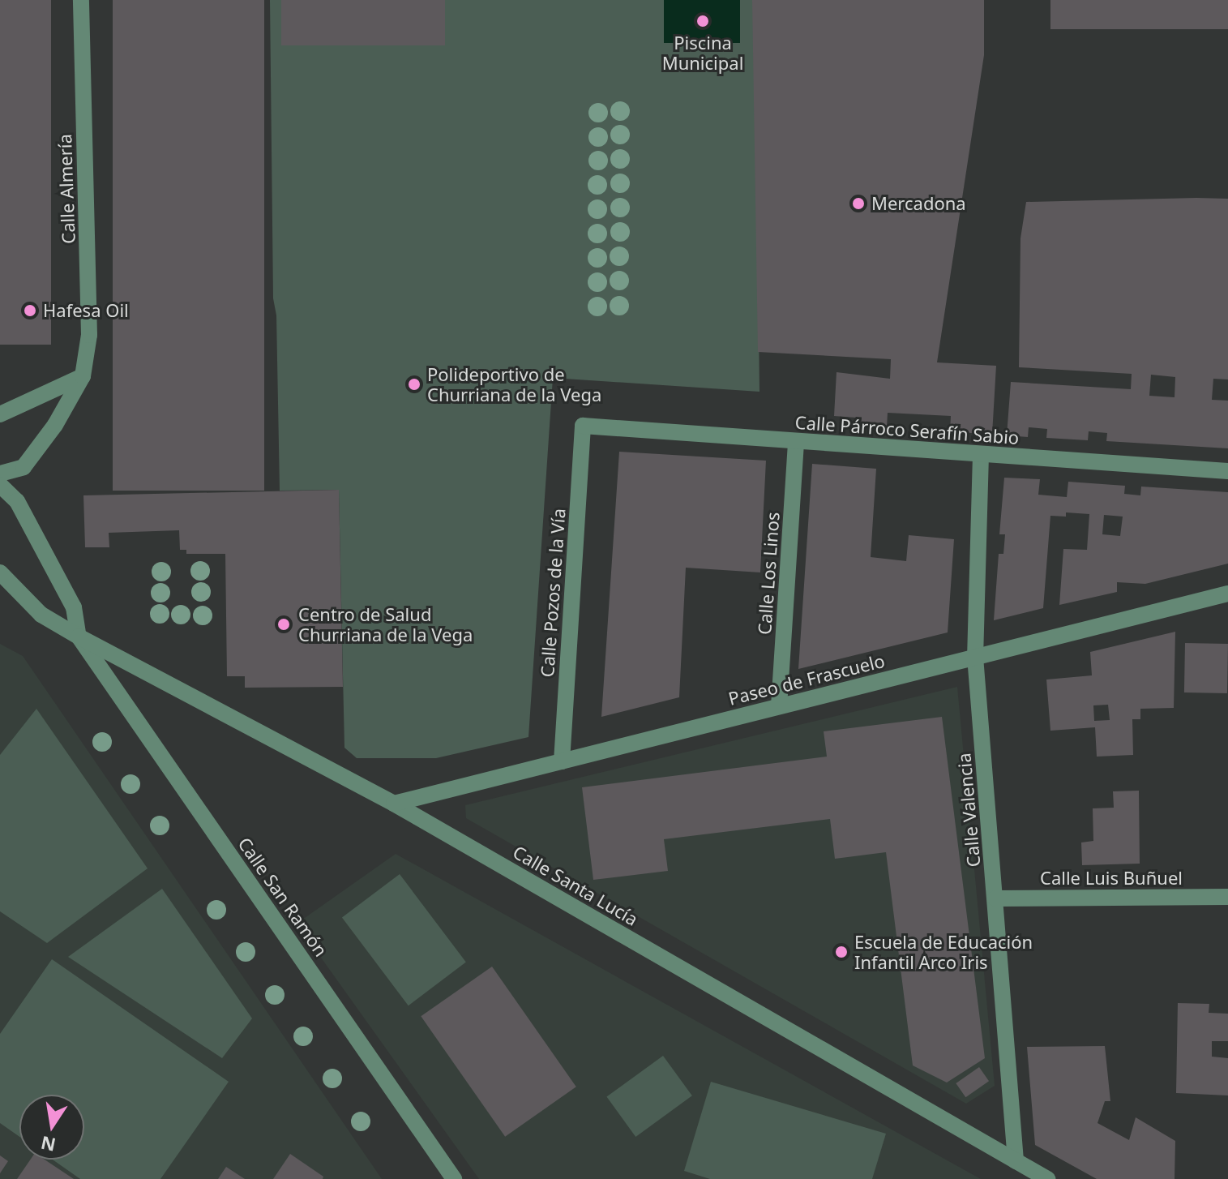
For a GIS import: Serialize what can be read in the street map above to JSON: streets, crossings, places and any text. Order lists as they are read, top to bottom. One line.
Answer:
{"streets":{"street":["Calle Almería","Calle Párroco Serafín Sabio","Calle Los Linos","Calle Pozos de la Vía","Paseo de Frascuelo","Calle Valencia","Calle Luis Buñuel","Calle Santa Lucía","Calle San Ramón"]},"crossings":[["Calle Párroco Serafín Sabio","Calle Los Linos"],["Calle Párroco Serafín Sabio","Calle Pozos de la Vía"],["Calle Párroco Serafín Sabio","Calle Valencia"],["Calle Los Linos","Paseo de Frascuelo"],["Calle Pozos de la Vía","Paseo de Frascuelo"],["Paseo de Frascuelo","Calle Valencia"],["Paseo de Frascuelo","Calle Santa Lucía"],["Calle Valencia","Calle Luis Buñuel"],["Calle Valencia","Calle Santa Lucía"],["Calle Santa Lucía","Calle San Ramón"]],"places":["Piscina Municipal","Mercadona","Hafesa Oil","Polideportivo de Churriana de la Vega","Centro de Salud Churriana de la Vega","Escuela de Educación Infantil Arco Iris"],"north":"bottom"}
